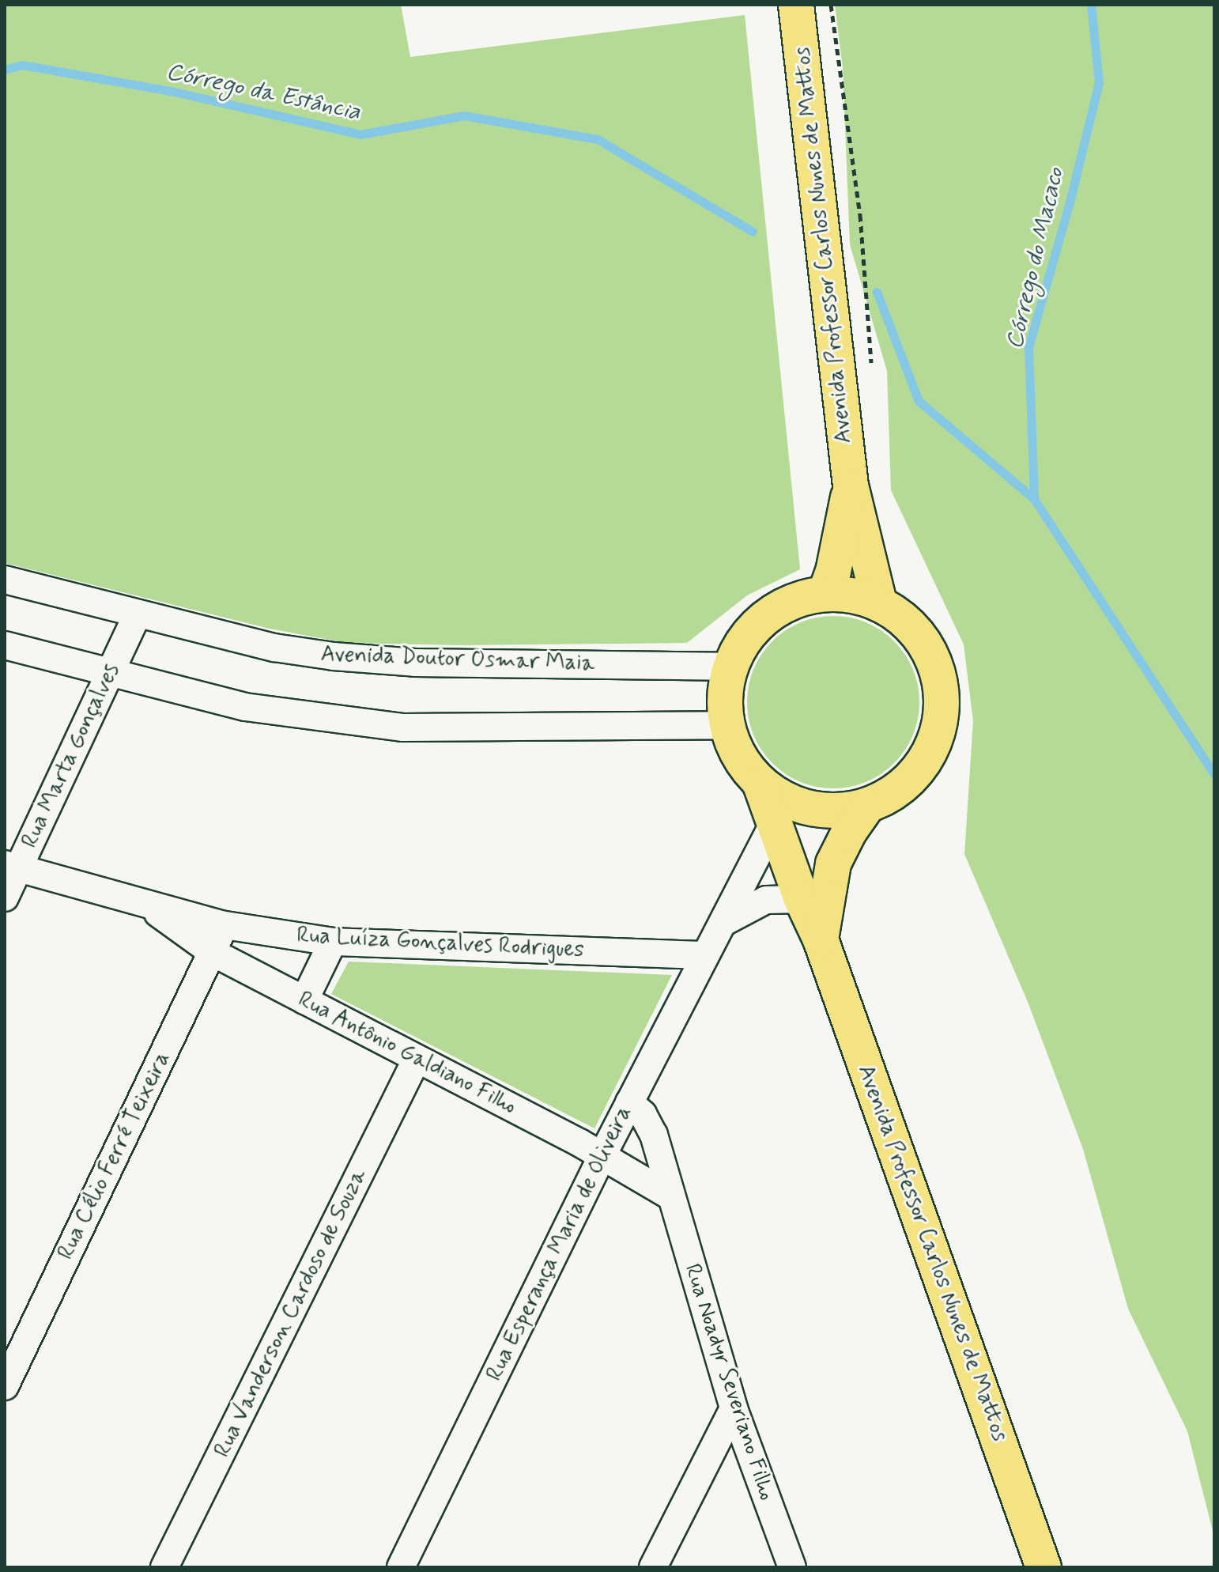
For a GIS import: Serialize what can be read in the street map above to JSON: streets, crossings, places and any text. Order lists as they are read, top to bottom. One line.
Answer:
{"streets":{"main road":["Avenida Professor Carlos Nunes de Mattos"],"street":["Avenida Doutor Osmar Maia","Rua Marta Gonçalves","Rua Luíza Gonçalves Rodrigues","Rua Antônio Galdiano Filho","Rua Célio Ferré Teixeira","Rua Esperança Maria de Oliveira","Rua Vanderson Cardoso de Souza","Rua Noadyr Severiano Filho"]},"crossings":[["Avenida Professor Carlos Nunes de Mattos","Avenida Doutor Osmar Maia"],["Avenida Professor Carlos Nunes de Mattos","Rua Esperança Maria de Oliveira"],["Avenida Doutor Osmar Maia","Rua Marta Gonçalves"],["Rua Marta Gonçalves","Rua Luíza Gonçalves Rodrigues"],["Rua Luíza Gonçalves Rodrigues","Rua Antônio Galdiano Filho"],["Rua Luíza Gonçalves Rodrigues","Rua Célio Ferré Teixeira"],["Rua Luíza Gonçalves Rodrigues","Rua Esperança Maria de Oliveira"],["Rua Antônio Galdiano Filho","Rua Célio Ferré Teixeira"],["Rua Antônio Galdiano Filho","Rua Esperança Maria de Oliveira"],["Rua Antônio Galdiano Filho","Rua Vanderson Cardoso de Souza"],["Rua Esperança Maria de Oliveira","Rua Noadyr Severiano Filho"]],"water":["Córrego da Estância","Córrego do Macaco"]}
